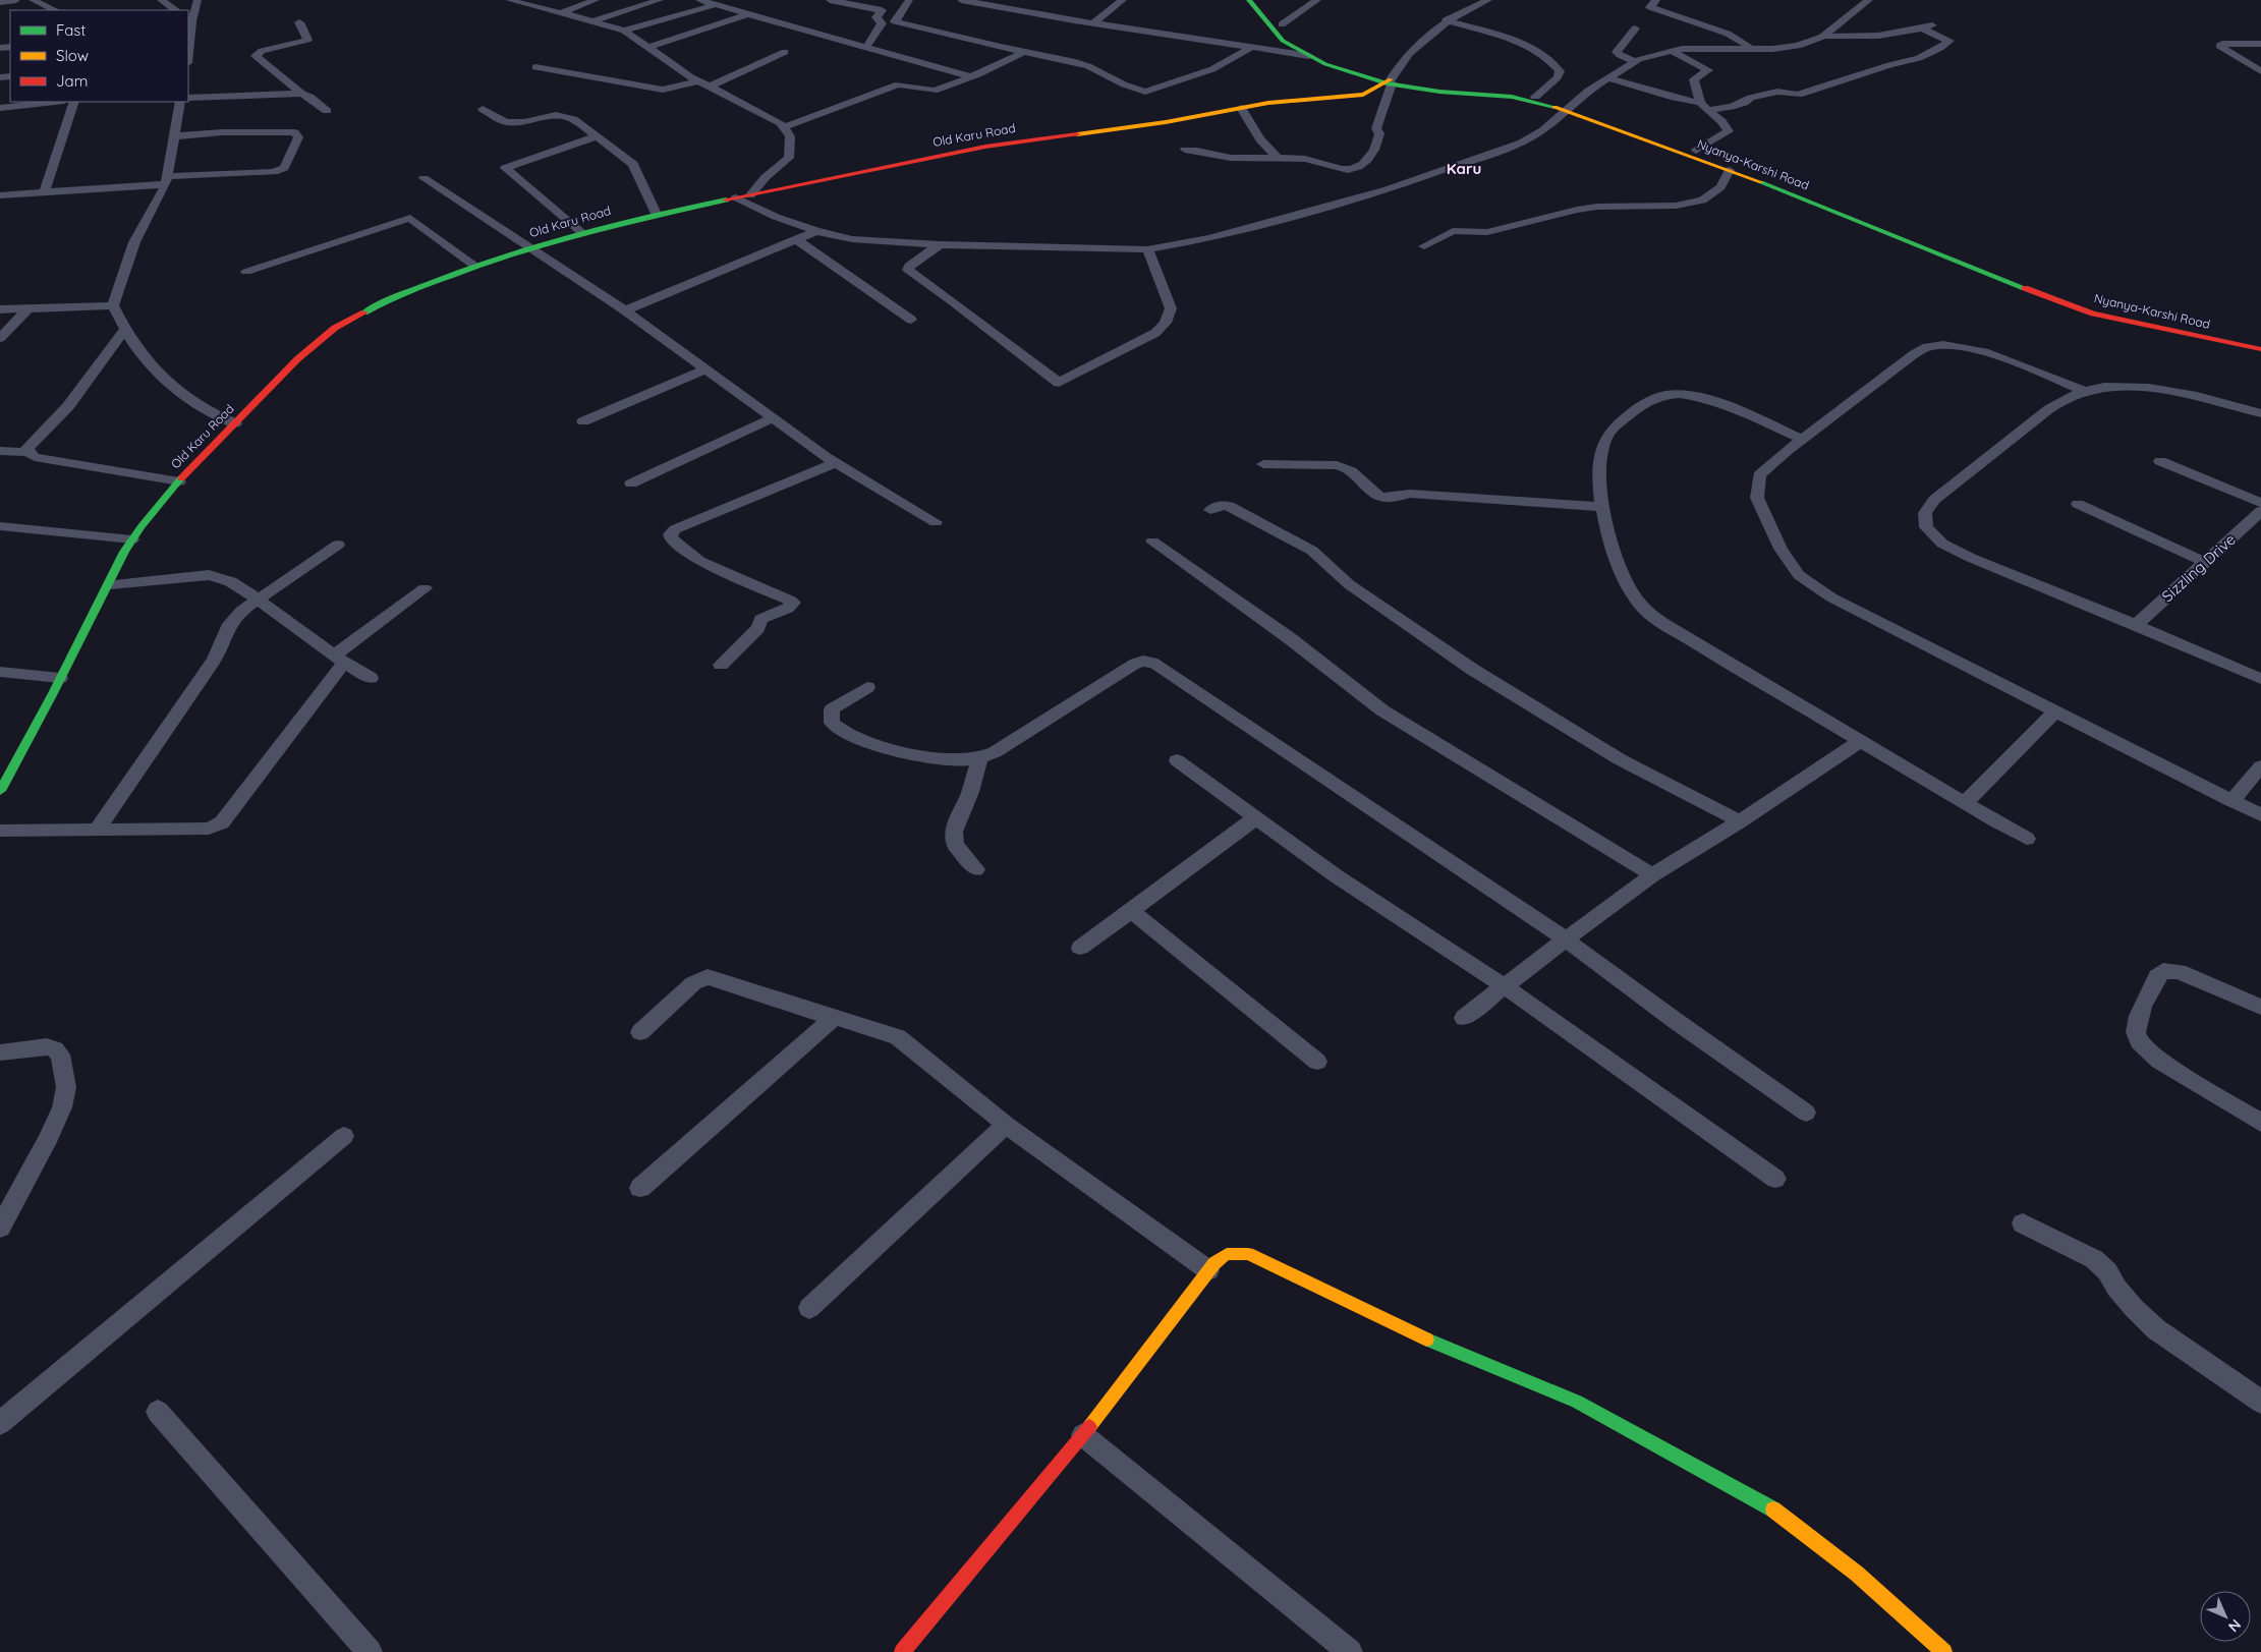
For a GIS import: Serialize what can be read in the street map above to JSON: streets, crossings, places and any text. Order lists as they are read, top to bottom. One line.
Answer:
{"streets":{"main road":["Old Karu Road","Nyanya-Karshi Road"],"street":["Sizzling Drive"]},"crossings":[["Old Karu Road","Nyanya-Karshi Road"]],"districts":["Karu"],"legend":["Fast","Slow","Jam"],"north":"bottom right"}
